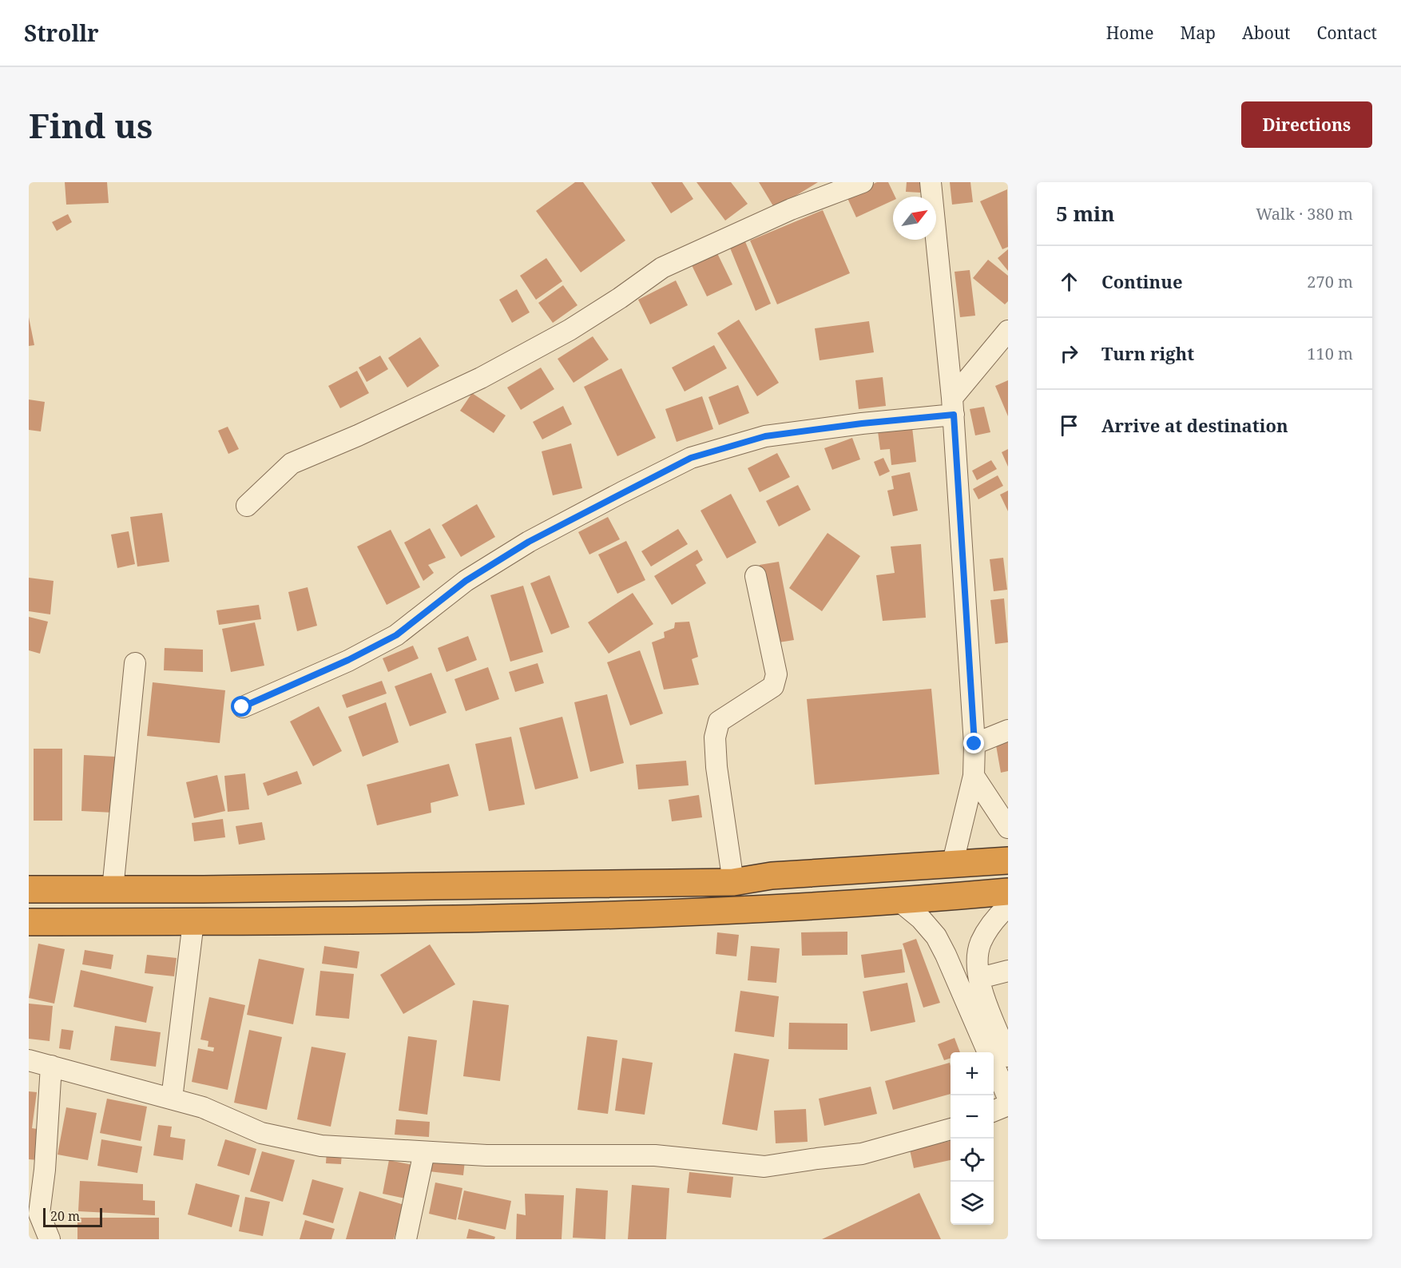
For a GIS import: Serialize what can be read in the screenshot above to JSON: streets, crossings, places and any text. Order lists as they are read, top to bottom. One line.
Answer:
{"scale_bar":"20 m","north":"top right","page":{"header":"Strollr","nav":["Home","Map","About","Contact"],"buttons":"Directions","title":"Find us","heading":["5 min","Walk · 380 m"],"list":[["Continue","270 m"],["Turn right","110 m"],"Arrive at destination"],"map_buttons":["+","−"],"scale":"20 m"}}
